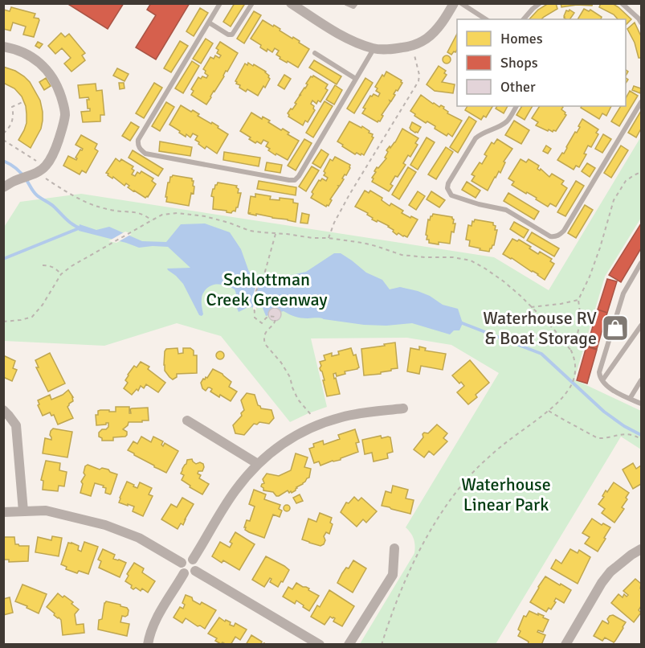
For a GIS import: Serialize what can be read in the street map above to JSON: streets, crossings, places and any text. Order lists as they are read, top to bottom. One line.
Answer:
{"parks":["Schlottman Creek Greenway","Waterhouse Linear Park"],"places":{"shop":["Waterhouse RV & Boat Storage"]},"legend":["Homes","Shops","Other"]}
